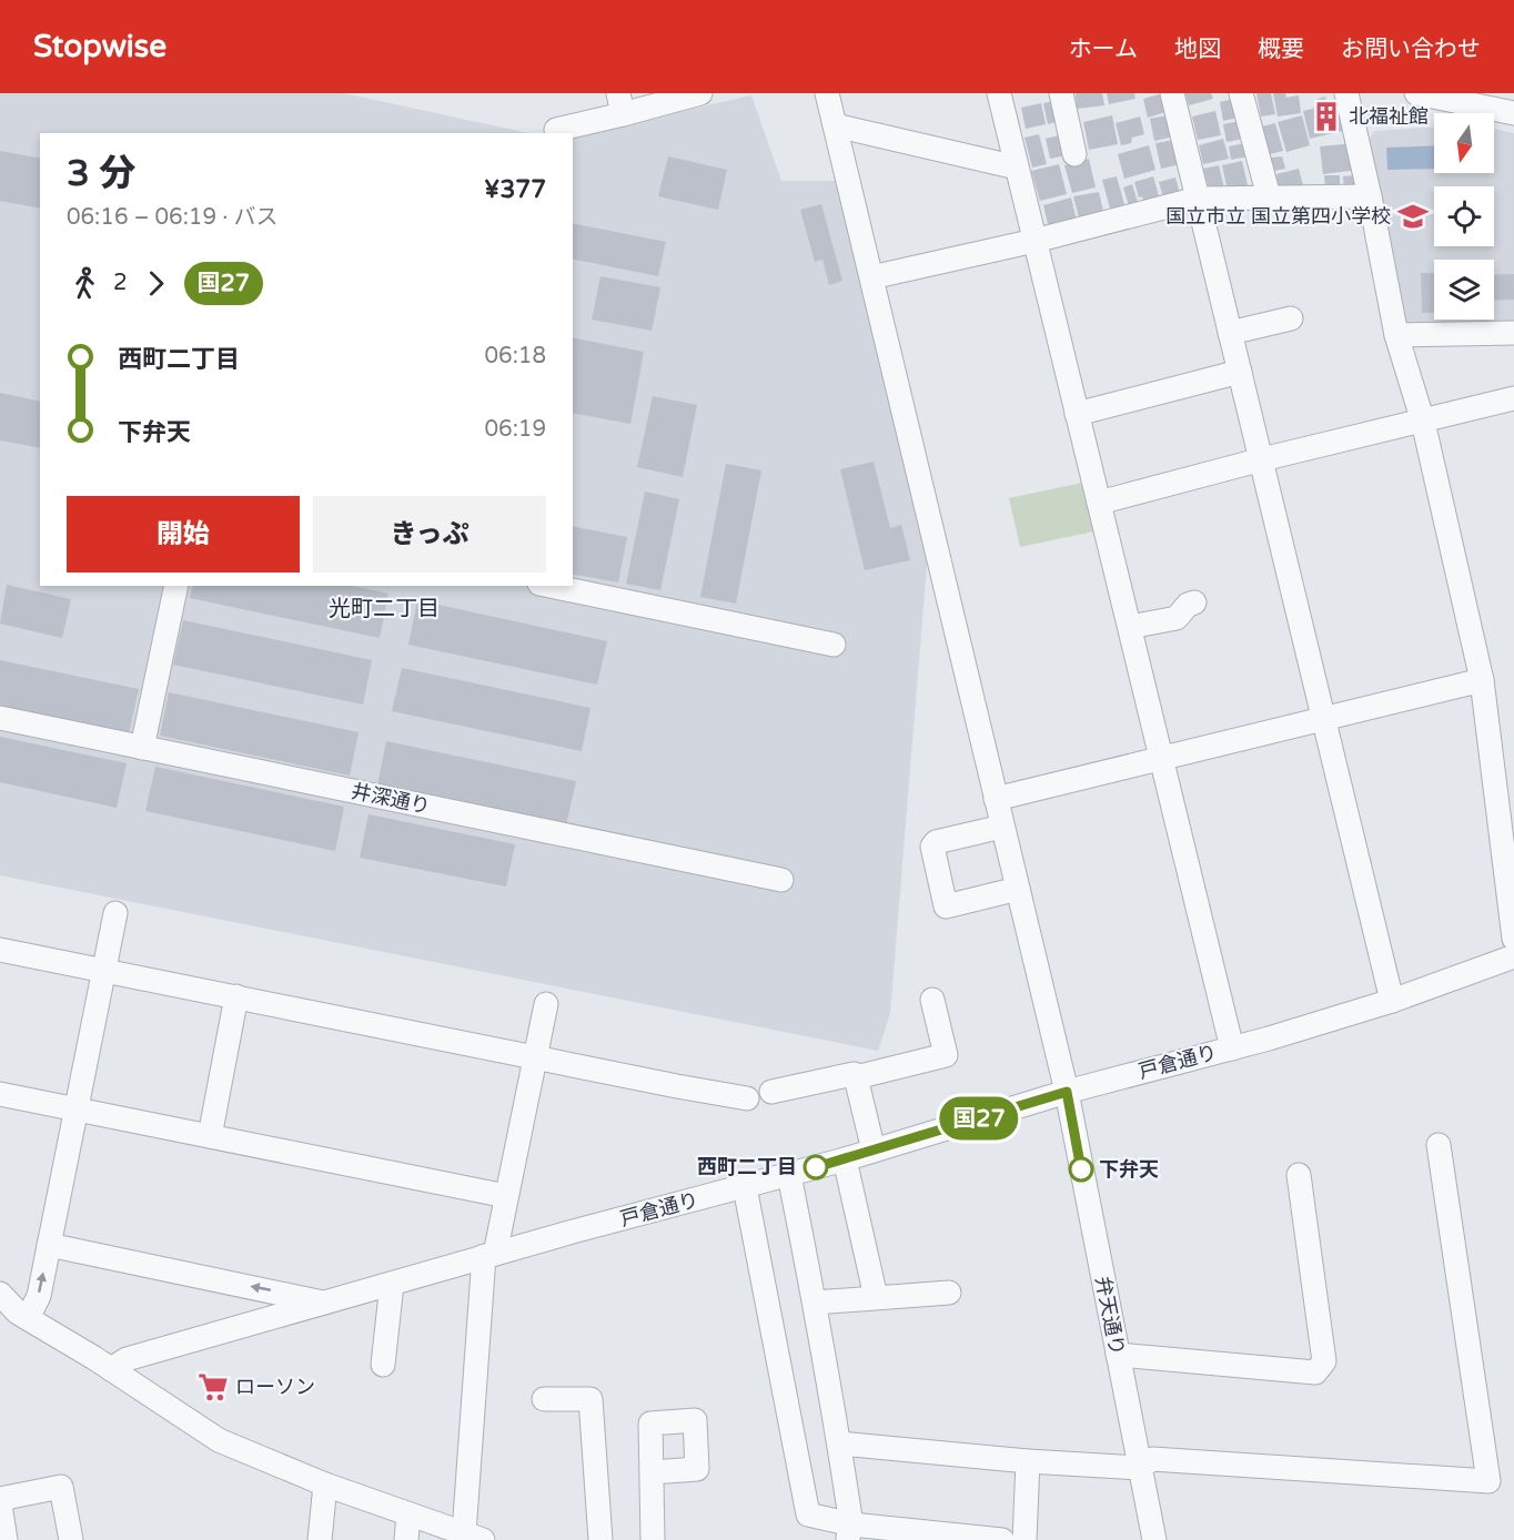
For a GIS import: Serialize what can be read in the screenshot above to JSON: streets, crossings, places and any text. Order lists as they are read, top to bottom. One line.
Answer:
{"streets":{"street":["井深通り","戸倉通り","弁天通り"]},"crossings":[["戸倉通り","弁天通り"]],"districts":["光町二丁目"],"places":{"building":["北福祉館"],"school or university":["国立市立 国立第四小学校"],"other":["西町二丁目","下弁天"],"supermarket":["ローソン"]},"lines":["bus line 国27"],"north":"bottom","page":{"header":"Stopwise","nav":["ホーム","地図","概要","お問い合わせ"],"on_map":"国27","heading":["3 分","06:16 – 06:19 · バス","¥377"],"legs":["2","国27"],"list":[{"name":"西町二丁目","value":"06:18"},{"name":"下弁天","value":"06:19"}],"buttons":["開始","きっぷ"]}}
